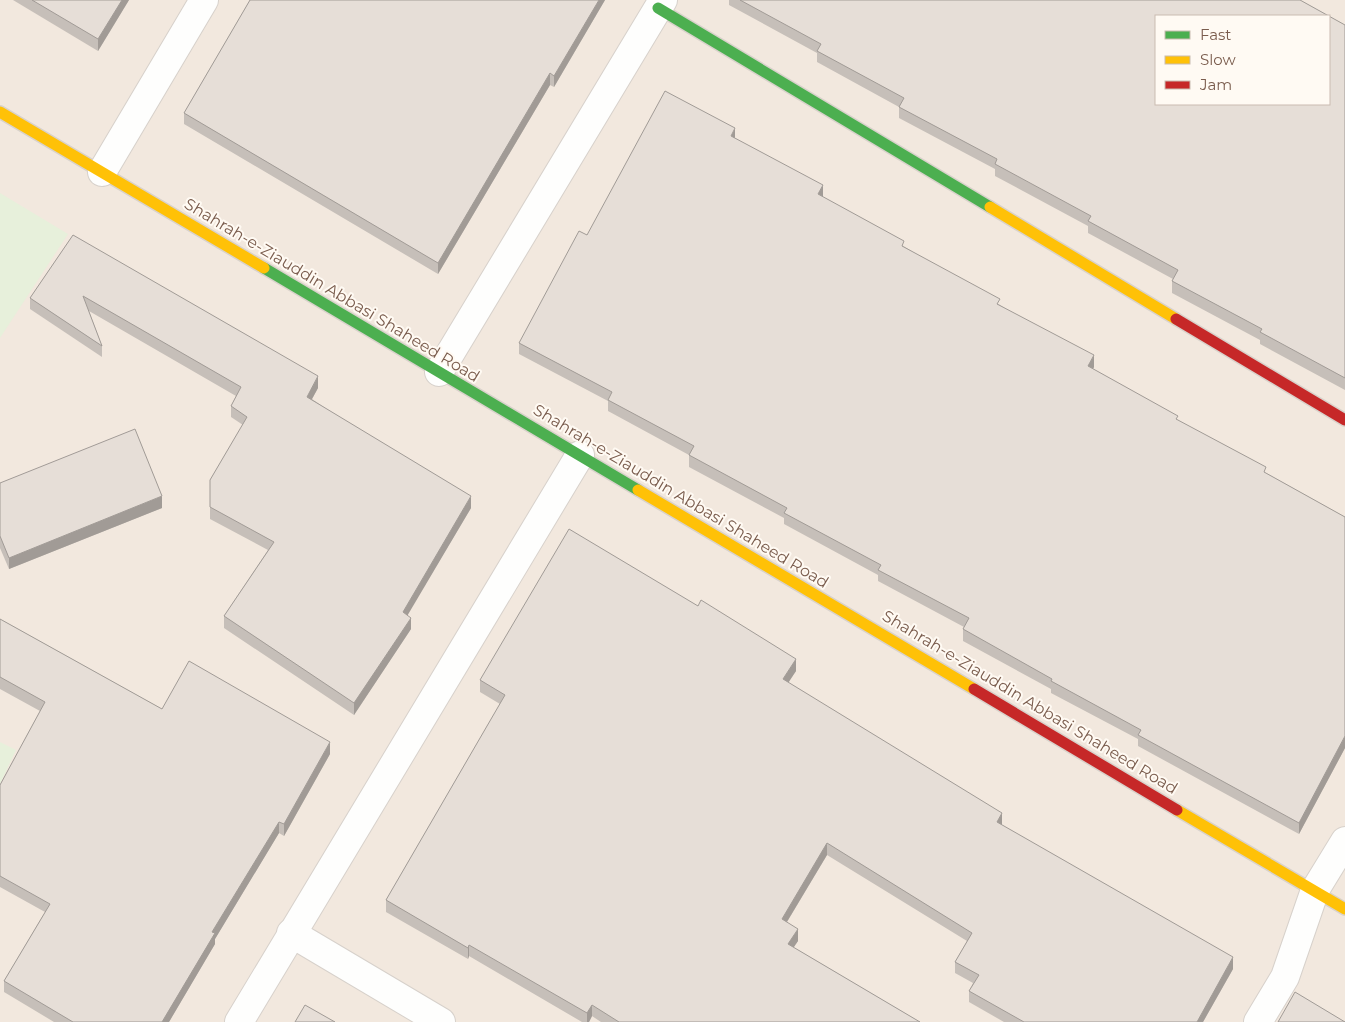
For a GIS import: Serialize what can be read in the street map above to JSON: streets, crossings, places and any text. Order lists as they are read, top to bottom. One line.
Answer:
{"streets":{"street":["Shahrah-e-Ziauddin Abbasi Shaheed Road"]},"legend":["Fast","Slow","Jam"]}
